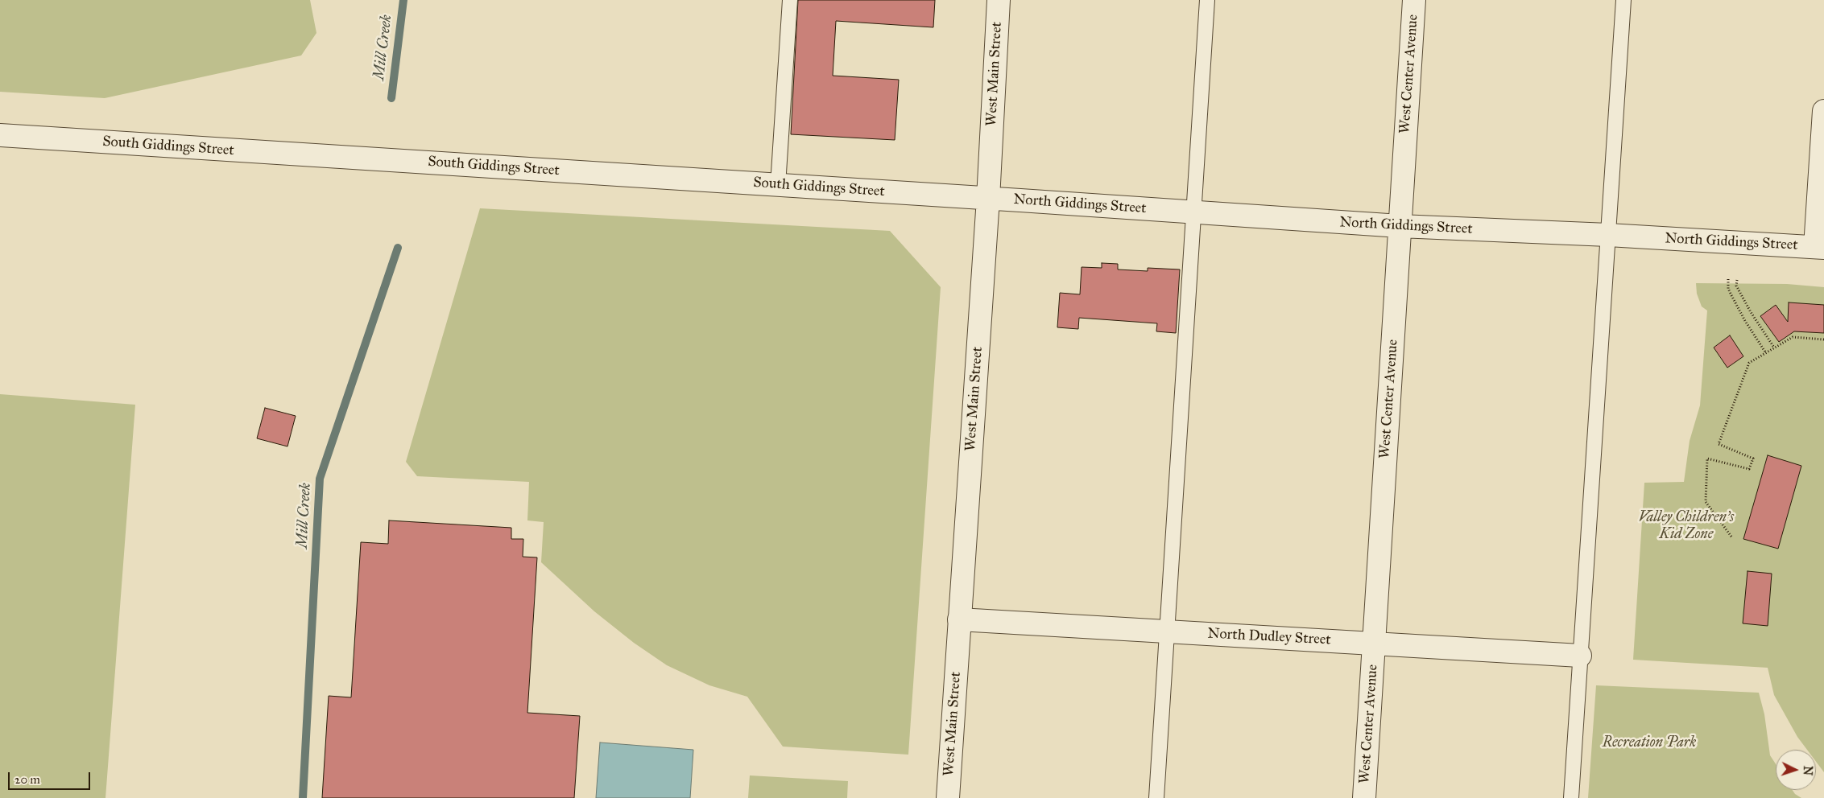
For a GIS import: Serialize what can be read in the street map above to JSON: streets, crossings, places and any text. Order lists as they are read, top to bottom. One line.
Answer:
{"streets":{"street":["West Main Street","West Center Avenue","South Giddings Street","North Giddings Street","North Dudley Street"]},"crossings":[["West Main Street","South Giddings Street"],["West Main Street","North Giddings Street"],["West Main Street","North Dudley Street"],["West Center Avenue","North Giddings Street"],["West Center Avenue","North Dudley Street"],["South Giddings Street","North Giddings Street"]],"water":["Mill Creek"],"parks":["Valley Children's Kid Zone","Recreation Park"],"scale_bar":"20 m","north":"right"}
